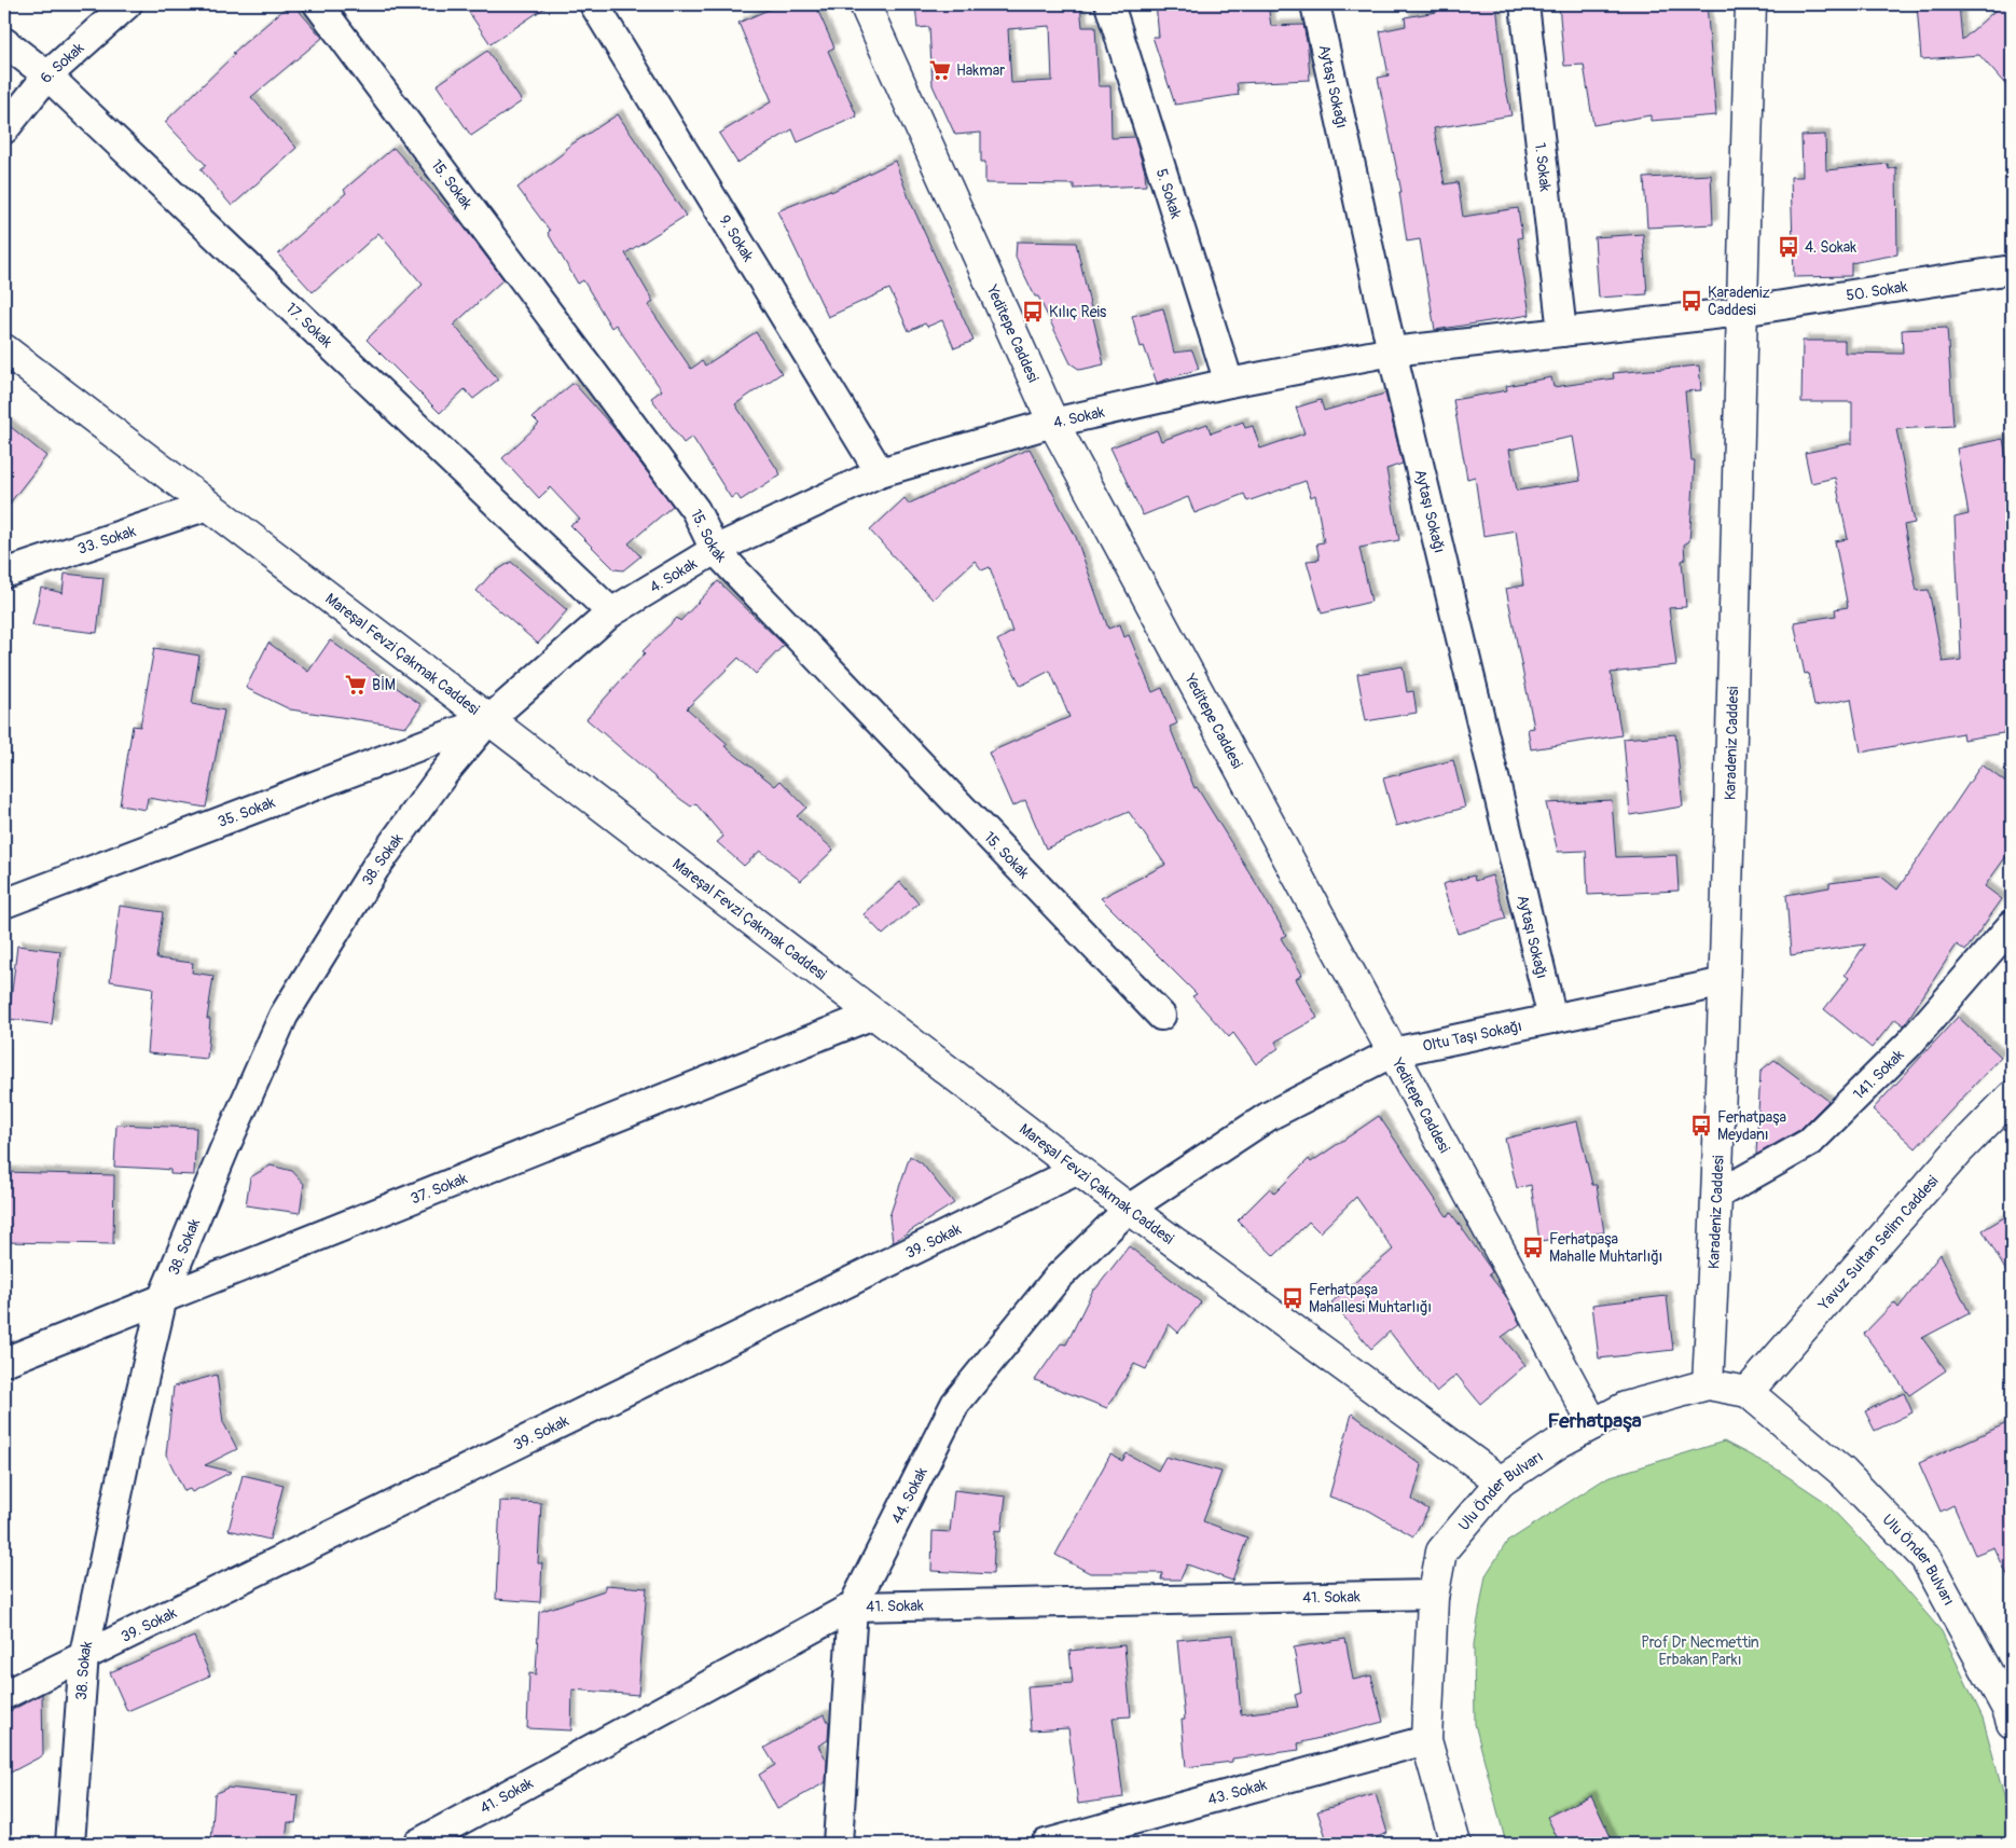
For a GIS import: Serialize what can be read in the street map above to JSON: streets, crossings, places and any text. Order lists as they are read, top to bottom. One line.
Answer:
{"streets":{"street":["6. Sokak","Aytaşı Sokağı","1. Sokak","15. Sokak","5. Sokak","9. Sokak","50. Sokak","17. Sokak","Yeditepe Caddesi","4. Sokak","33. Sokak","Mareşal Fevzi Çakmak Caddesi","Karadeniz Caddesi","35. Sokak","38. Sokak","Oltu Taşı Sokağı","141. Sokak","37. Sokak","39. Sokak","Yavuz Sultan Selim Caddesi","Ulu Önder Bulvarı","44. Sokak","41. Sokak","43. Sokak"]},"crossings":[["6. Sokak","17. Sokak"],["Aytaşı Sokağı","4. Sokak"],["Aytaşı Sokağı","Oltu Taşı Sokağı"],["1. Sokak","4. Sokak"],["15. Sokak","4. Sokak"],["5. Sokak","4. Sokak"],["9. Sokak","4. Sokak"],["50. Sokak","4. Sokak"],["50. Sokak","Karadeniz Caddesi"],["17. Sokak","4. Sokak"],["Yeditepe Caddesi","4. Sokak"],["Yeditepe Caddesi","Oltu Taşı Sokağı"],["Yeditepe Caddesi","Ulu Önder Bulvarı"],["4. Sokak","Mareşal Fevzi Çakmak Caddesi"],["4. Sokak","Karadeniz Caddesi"],["4. Sokak","35. Sokak"],["4. Sokak","38. Sokak"],["33. Sokak","Mareşal Fevzi Çakmak Caddesi"],["Mareşal Fevzi Çakmak Caddesi","35. Sokak"],["Mareşal Fevzi Çakmak Caddesi","38. Sokak"],["Mareşal Fevzi Çakmak Caddesi","Oltu Taşı Sokağı"],["Mareşal Fevzi Çakmak Caddesi","37. Sokak"],["Mareşal Fevzi Çakmak Caddesi","39. Sokak"],["Mareşal Fevzi Çakmak Caddesi","Ulu Önder Bulvarı"],["Mareşal Fevzi Çakmak Caddesi","44. Sokak"],["Karadeniz Caddesi","Oltu Taşı Sokağı"],["Karadeniz Caddesi","141. Sokak"],["Karadeniz Caddesi","Ulu Önder Bulvarı"],["35. Sokak","38. Sokak"],["38. Sokak","37. Sokak"],["38. Sokak","39. Sokak"],["Oltu Taşı Sokağı","44. Sokak"],["Yavuz Sultan Selim Caddesi","Ulu Önder Bulvarı"],["Ulu Önder Bulvarı","41. Sokak"],["Ulu Önder Bulvarı","43. Sokak"],["44. Sokak","41. Sokak"]],"districts":["Ferhatpaşa"],"parks":["Prof Dr Necmettin Erbakan Parkı"],"places":{"supermarket":["Hakmar","BİM"],"bus stop":["4. Sokak","Karadeniz Caddesi","Kılıç Reis","Ferhatpaşa Meydanı","Ferhatpaşa Mahalle Muhtarlığı","Ferhatpaşa Mahallesi Muhtarlığı"]}}
